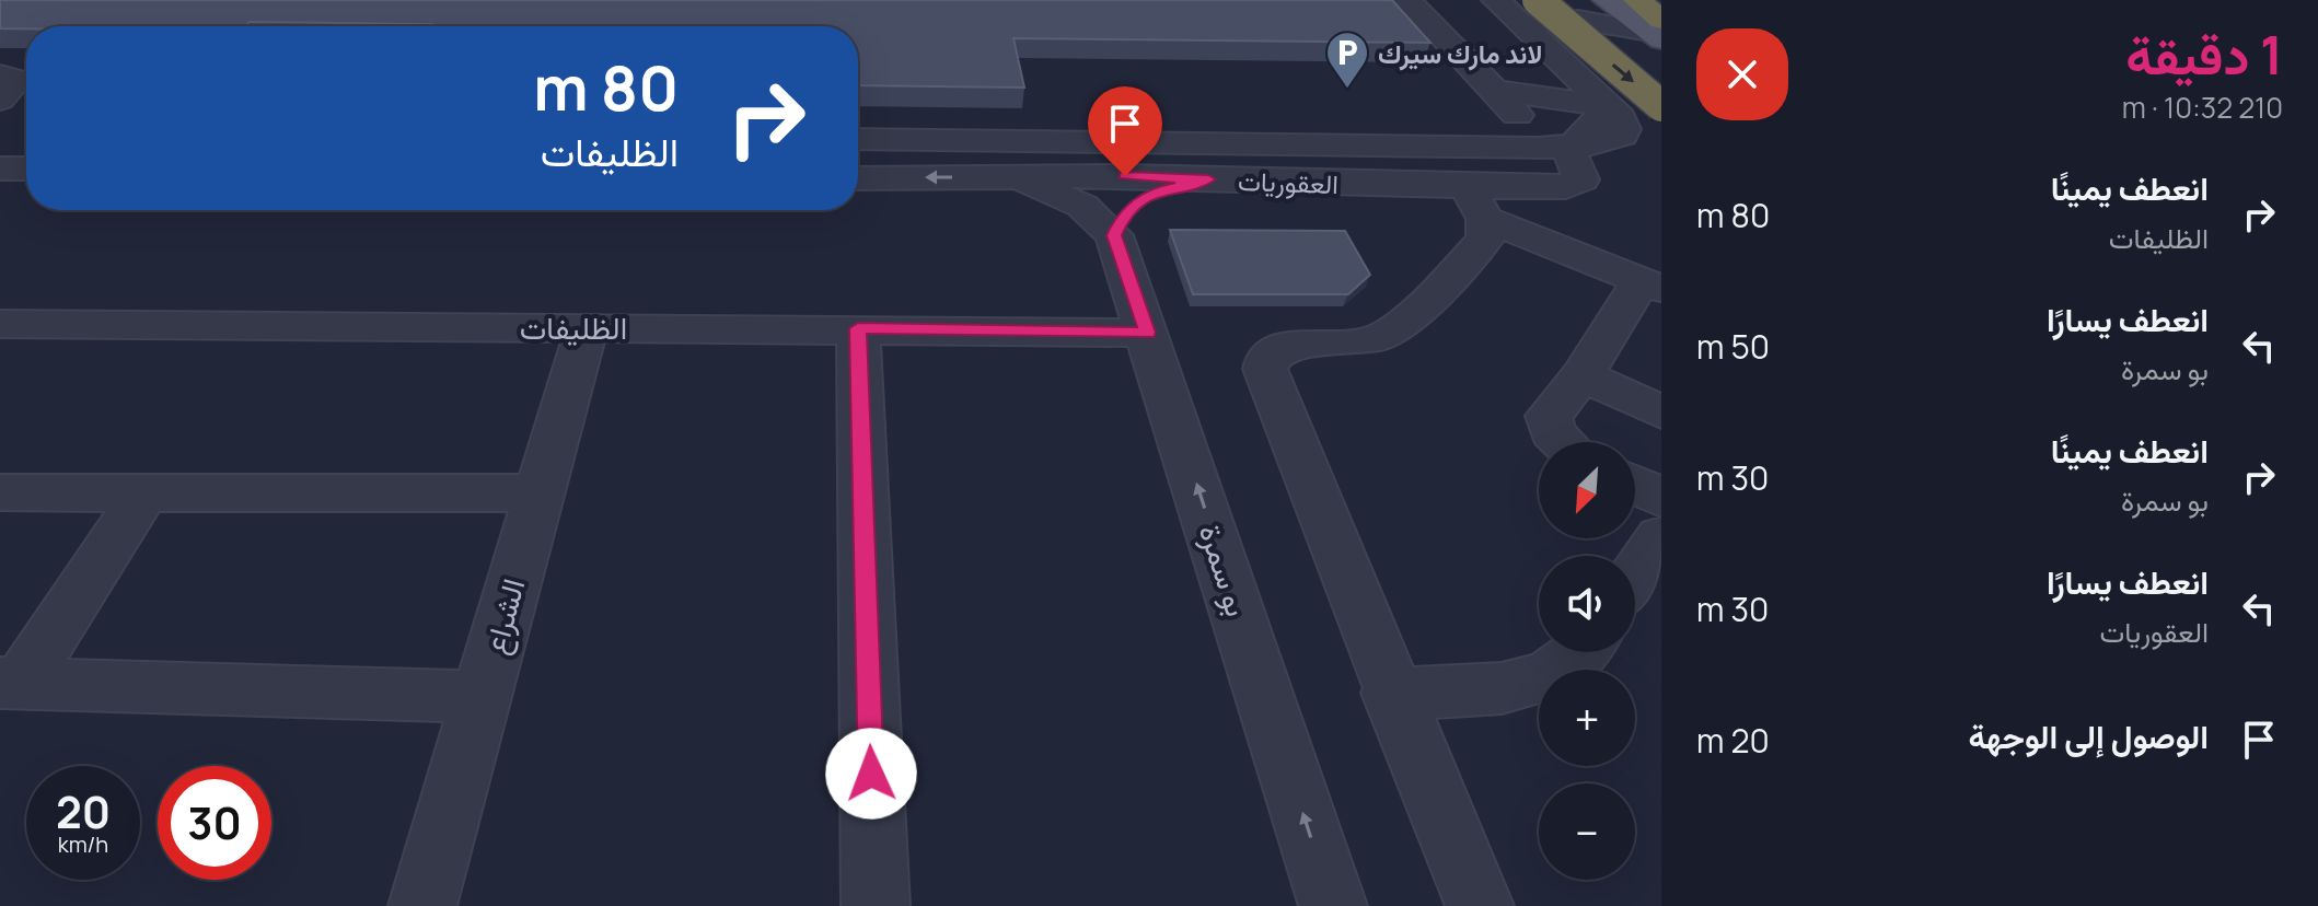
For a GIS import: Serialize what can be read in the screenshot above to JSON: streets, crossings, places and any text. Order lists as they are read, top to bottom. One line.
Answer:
{"streets":{"street":["العقوريات","الظليفات","بو سمرة","الشراع"]},"crossings":[["الظليفات","بو سمرة"],["الظليفات","الشراع"]],"places":{"parking":["لاند مارك سيرك"]},"north":"bottom left","page":{"heading":["1 دقيقة","210 m · 10:32"],"turn":["80 m","الظليفات"],"list":[{"name":"انعطف يمينًا","note":"الظليفات","value":"80 m"},{"name":"انعطف يسارًا","note":"بو سمرة","value":"50 m"},{"name":"انعطف يمينًا","note":"بو سمرة","value":"30 m"},{"name":"انعطف يسارًا","note":"العقوريات","value":"30 m"},{"name":"الوصول إلى الوجهة","value":"20 m"}],"map_buttons":["+","−"],"speed":"20 km/h","limit":"30"}}
